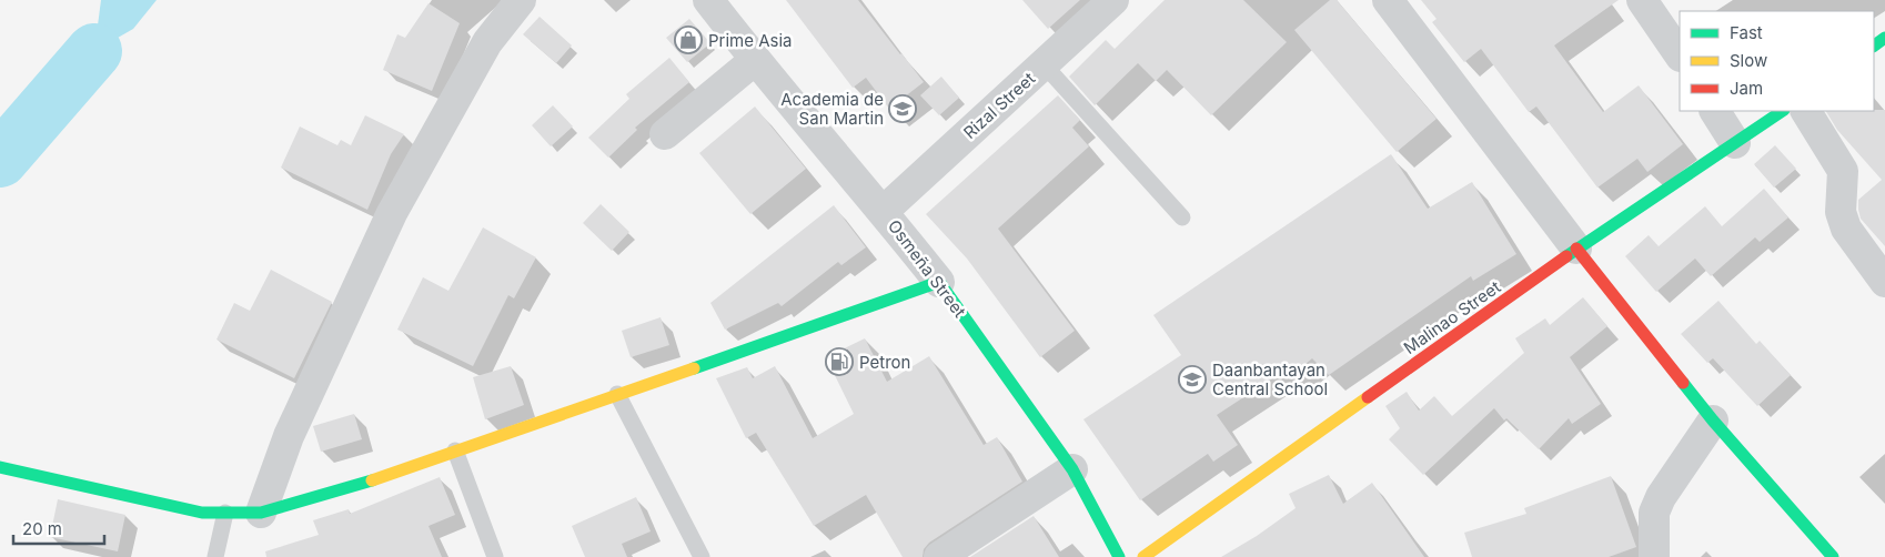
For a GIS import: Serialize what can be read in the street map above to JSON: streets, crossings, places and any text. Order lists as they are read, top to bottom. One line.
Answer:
{"streets":{"main road":["Osmeña Street","Malinao Street"],"street":["Rizal Street"]},"crossings":[["Rizal Street","Osmeña Street"]],"places":{"shop":["Prime Asia"],"school or university":["Academia de San Martin","Daanbantayan Central School"],"fuel station":["Petron"]},"legend":["Fast","Slow","Jam"],"scale_bar":"20 m"}
